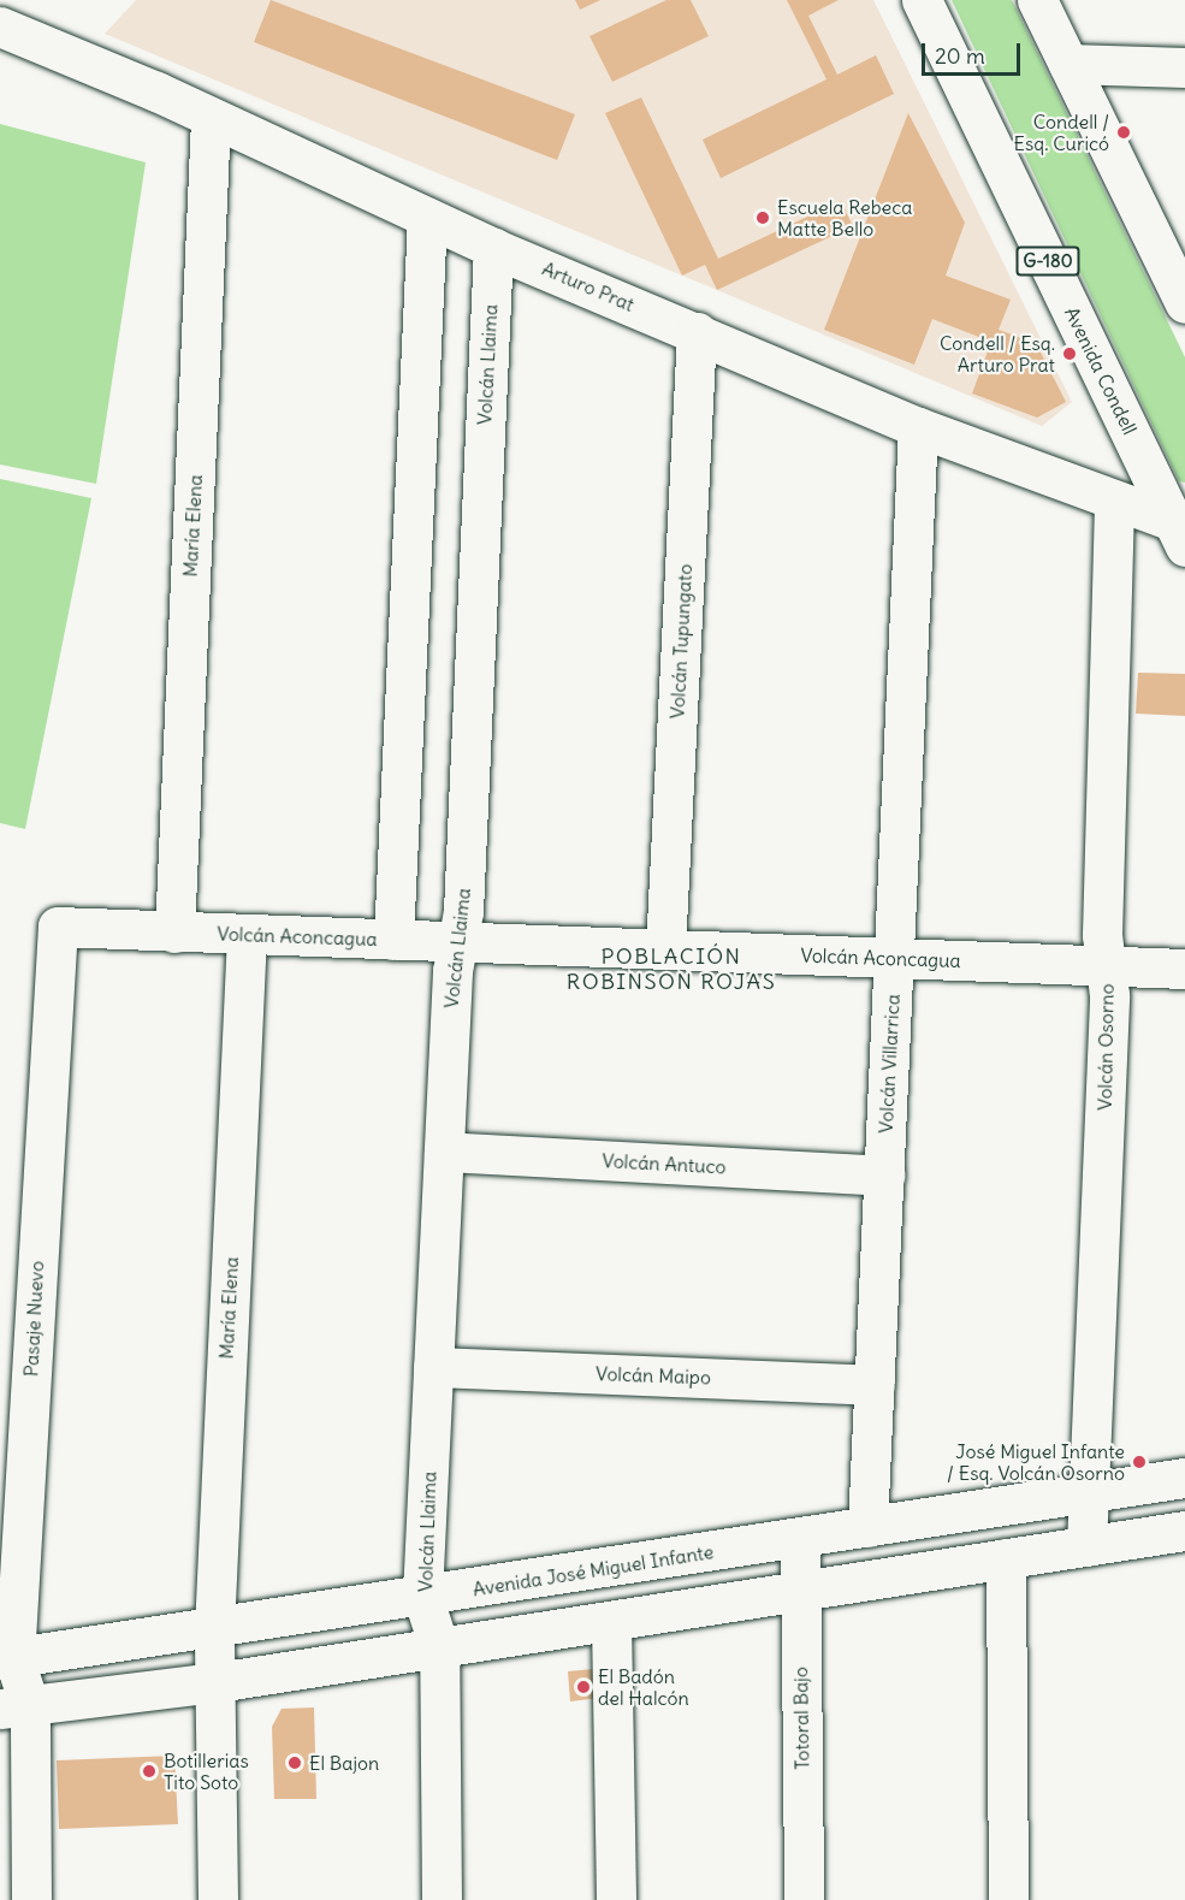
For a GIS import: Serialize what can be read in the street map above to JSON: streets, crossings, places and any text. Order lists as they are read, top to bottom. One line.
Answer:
{"streets":{"street":["G-180","Arturo Prat","Volcán Llaima","Avenida Condell","María Elena","Volcán Tupungato","Volcán Aconcagua","Volcán Osorno","Volcán Villarrica","Volcán Antuco","Pasaje Nuevo","Volcán Maipo","Avenida José Miguel Infante","Totoral Bajo"]},"crossings":[["Arturo Prat","Volcán Llaima"],["Arturo Prat","Avenida Condell"],["Arturo Prat","María Elena"],["Arturo Prat","Volcán Tupungato"],["Arturo Prat","Volcán Osorno"],["Arturo Prat","Volcán Villarrica"],["Volcán Llaima","Volcán Aconcagua"],["Volcán Llaima","Volcán Antuco"],["Volcán Llaima","Volcán Maipo"],["Volcán Llaima","Avenida José Miguel Infante"],["María Elena","Volcán Aconcagua"],["María Elena","Avenida José Miguel Infante"],["Volcán Tupungato","Volcán Aconcagua"],["Volcán Aconcagua","Volcán Osorno"],["Volcán Aconcagua","Volcán Villarrica"],["Volcán Aconcagua","Pasaje Nuevo"],["Volcán Osorno","Avenida José Miguel Infante"],["Volcán Villarrica","Volcán Antuco"],["Volcán Villarrica","Volcán Maipo"],["Volcán Villarrica","Avenida José Miguel Infante"],["Pasaje Nuevo","Avenida José Miguel Infante"],["Avenida José Miguel Infante","Totoral Bajo"]],"districts":["POBLACIÓN ROBINSON ROJAS"],"places":["Condell / Esq. Curicó","Escuela Rebeca Matte Bello","Condell / Esq. Arturo Prat","José Miguel Infante / Esq. Volcán Osorno","El Badón del Halcón","El Bajon","Botillerias Tito Soto"],"scale_bar":"20 m"}
